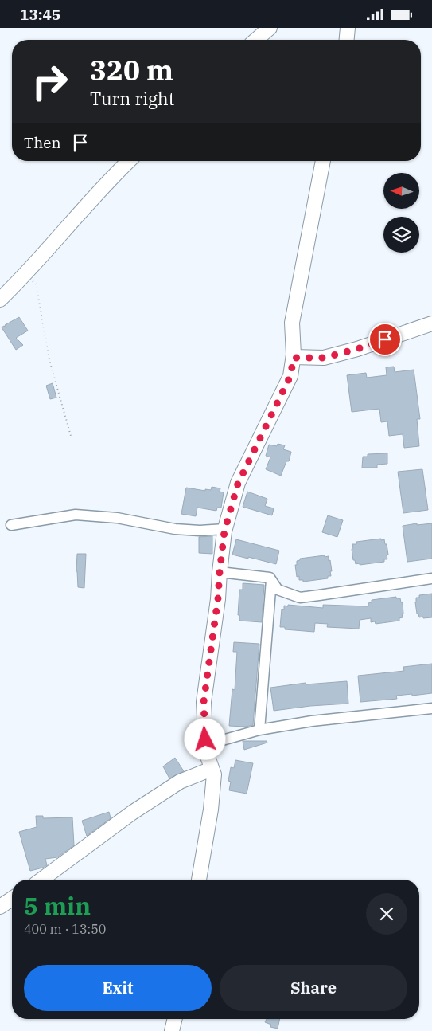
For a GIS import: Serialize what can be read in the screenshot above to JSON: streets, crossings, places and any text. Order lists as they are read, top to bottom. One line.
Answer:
{"north":"left","page":{"status":"13:45","turn":["320 m","Turn right"],"then":"Then","heading":["5 min","400 m · 13:50"],"buttons":["Exit","Share"]}}
